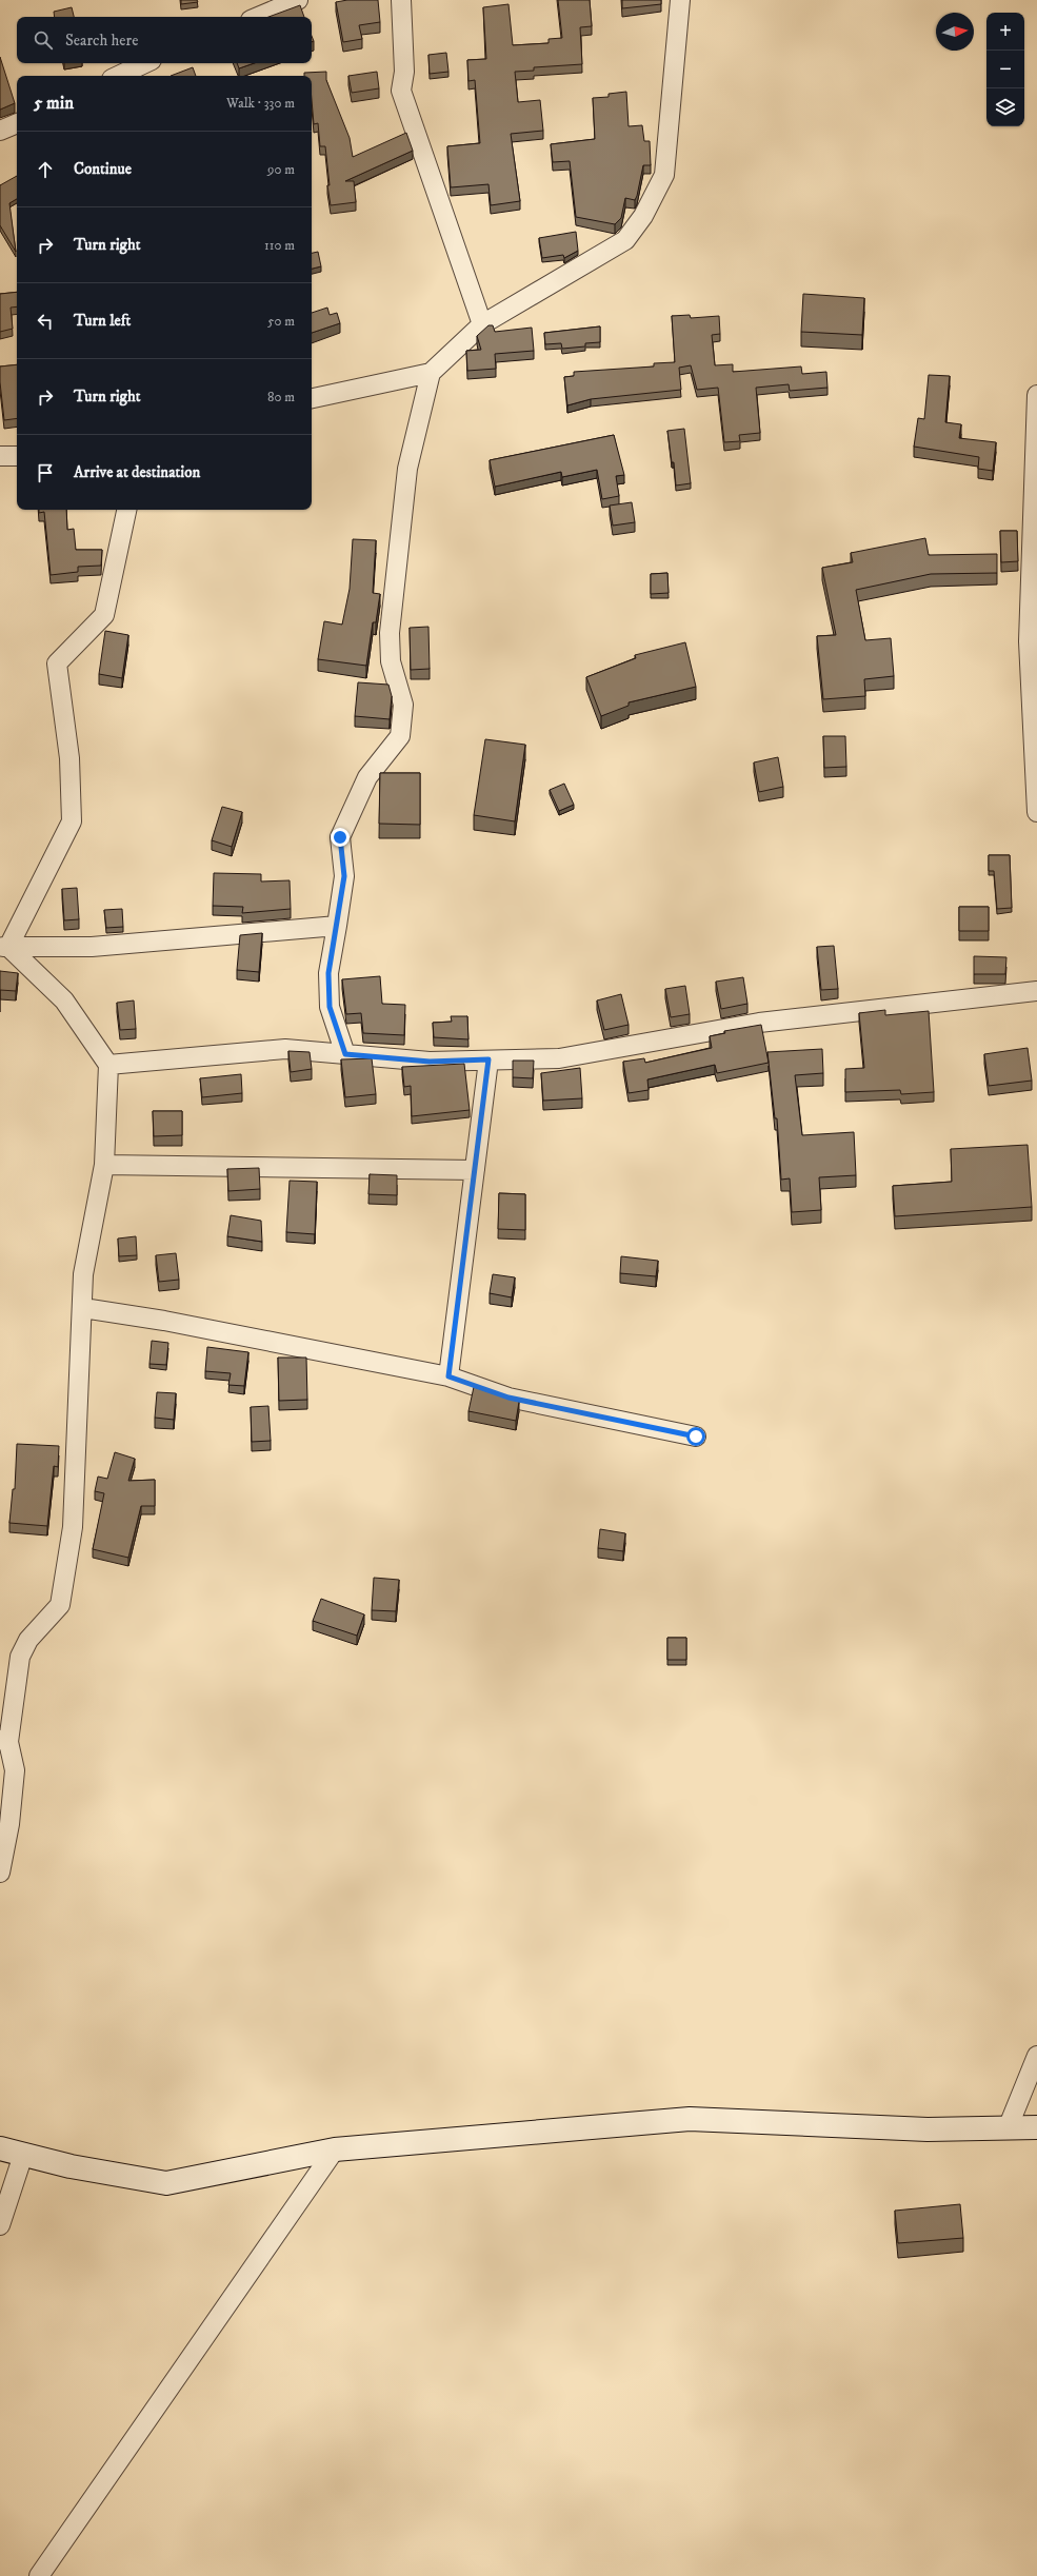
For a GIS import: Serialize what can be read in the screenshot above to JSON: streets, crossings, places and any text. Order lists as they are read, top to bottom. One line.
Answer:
{"north":"right","page":{"map_buttons":["+","−"],"search":"Search here","heading":["5 min","Walk · 330 m"],"list":[["Continue","90 m"],["Turn right","110 m"],["Turn left","50 m"],["Turn right","80 m"],"Arrive at destination"]}}
